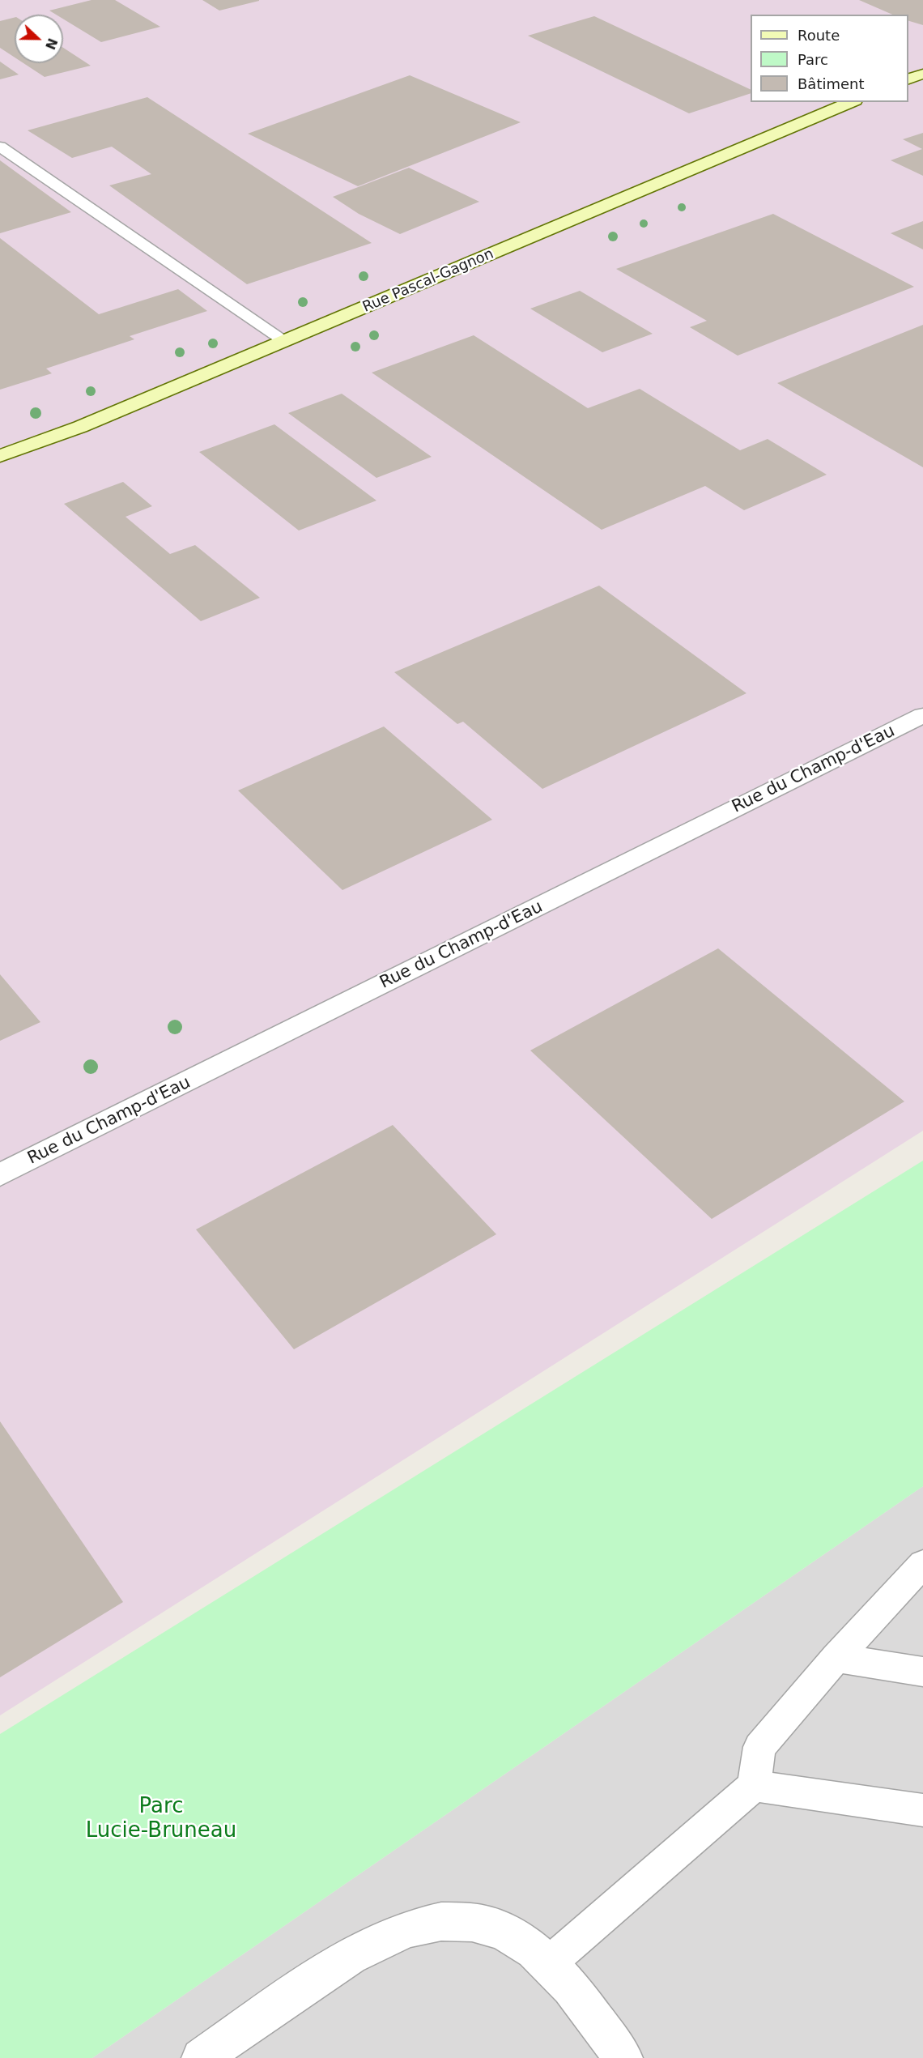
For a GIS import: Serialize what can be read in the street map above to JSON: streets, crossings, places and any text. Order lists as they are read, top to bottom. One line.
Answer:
{"streets":{"street":["Rue Pascal-Gagnon","Rue du Champ-d'Eau"]},"parks":["Parc Lucie-Bruneau"],"legend":["Route","Parc","Bâtiment"],"north":"right"}
